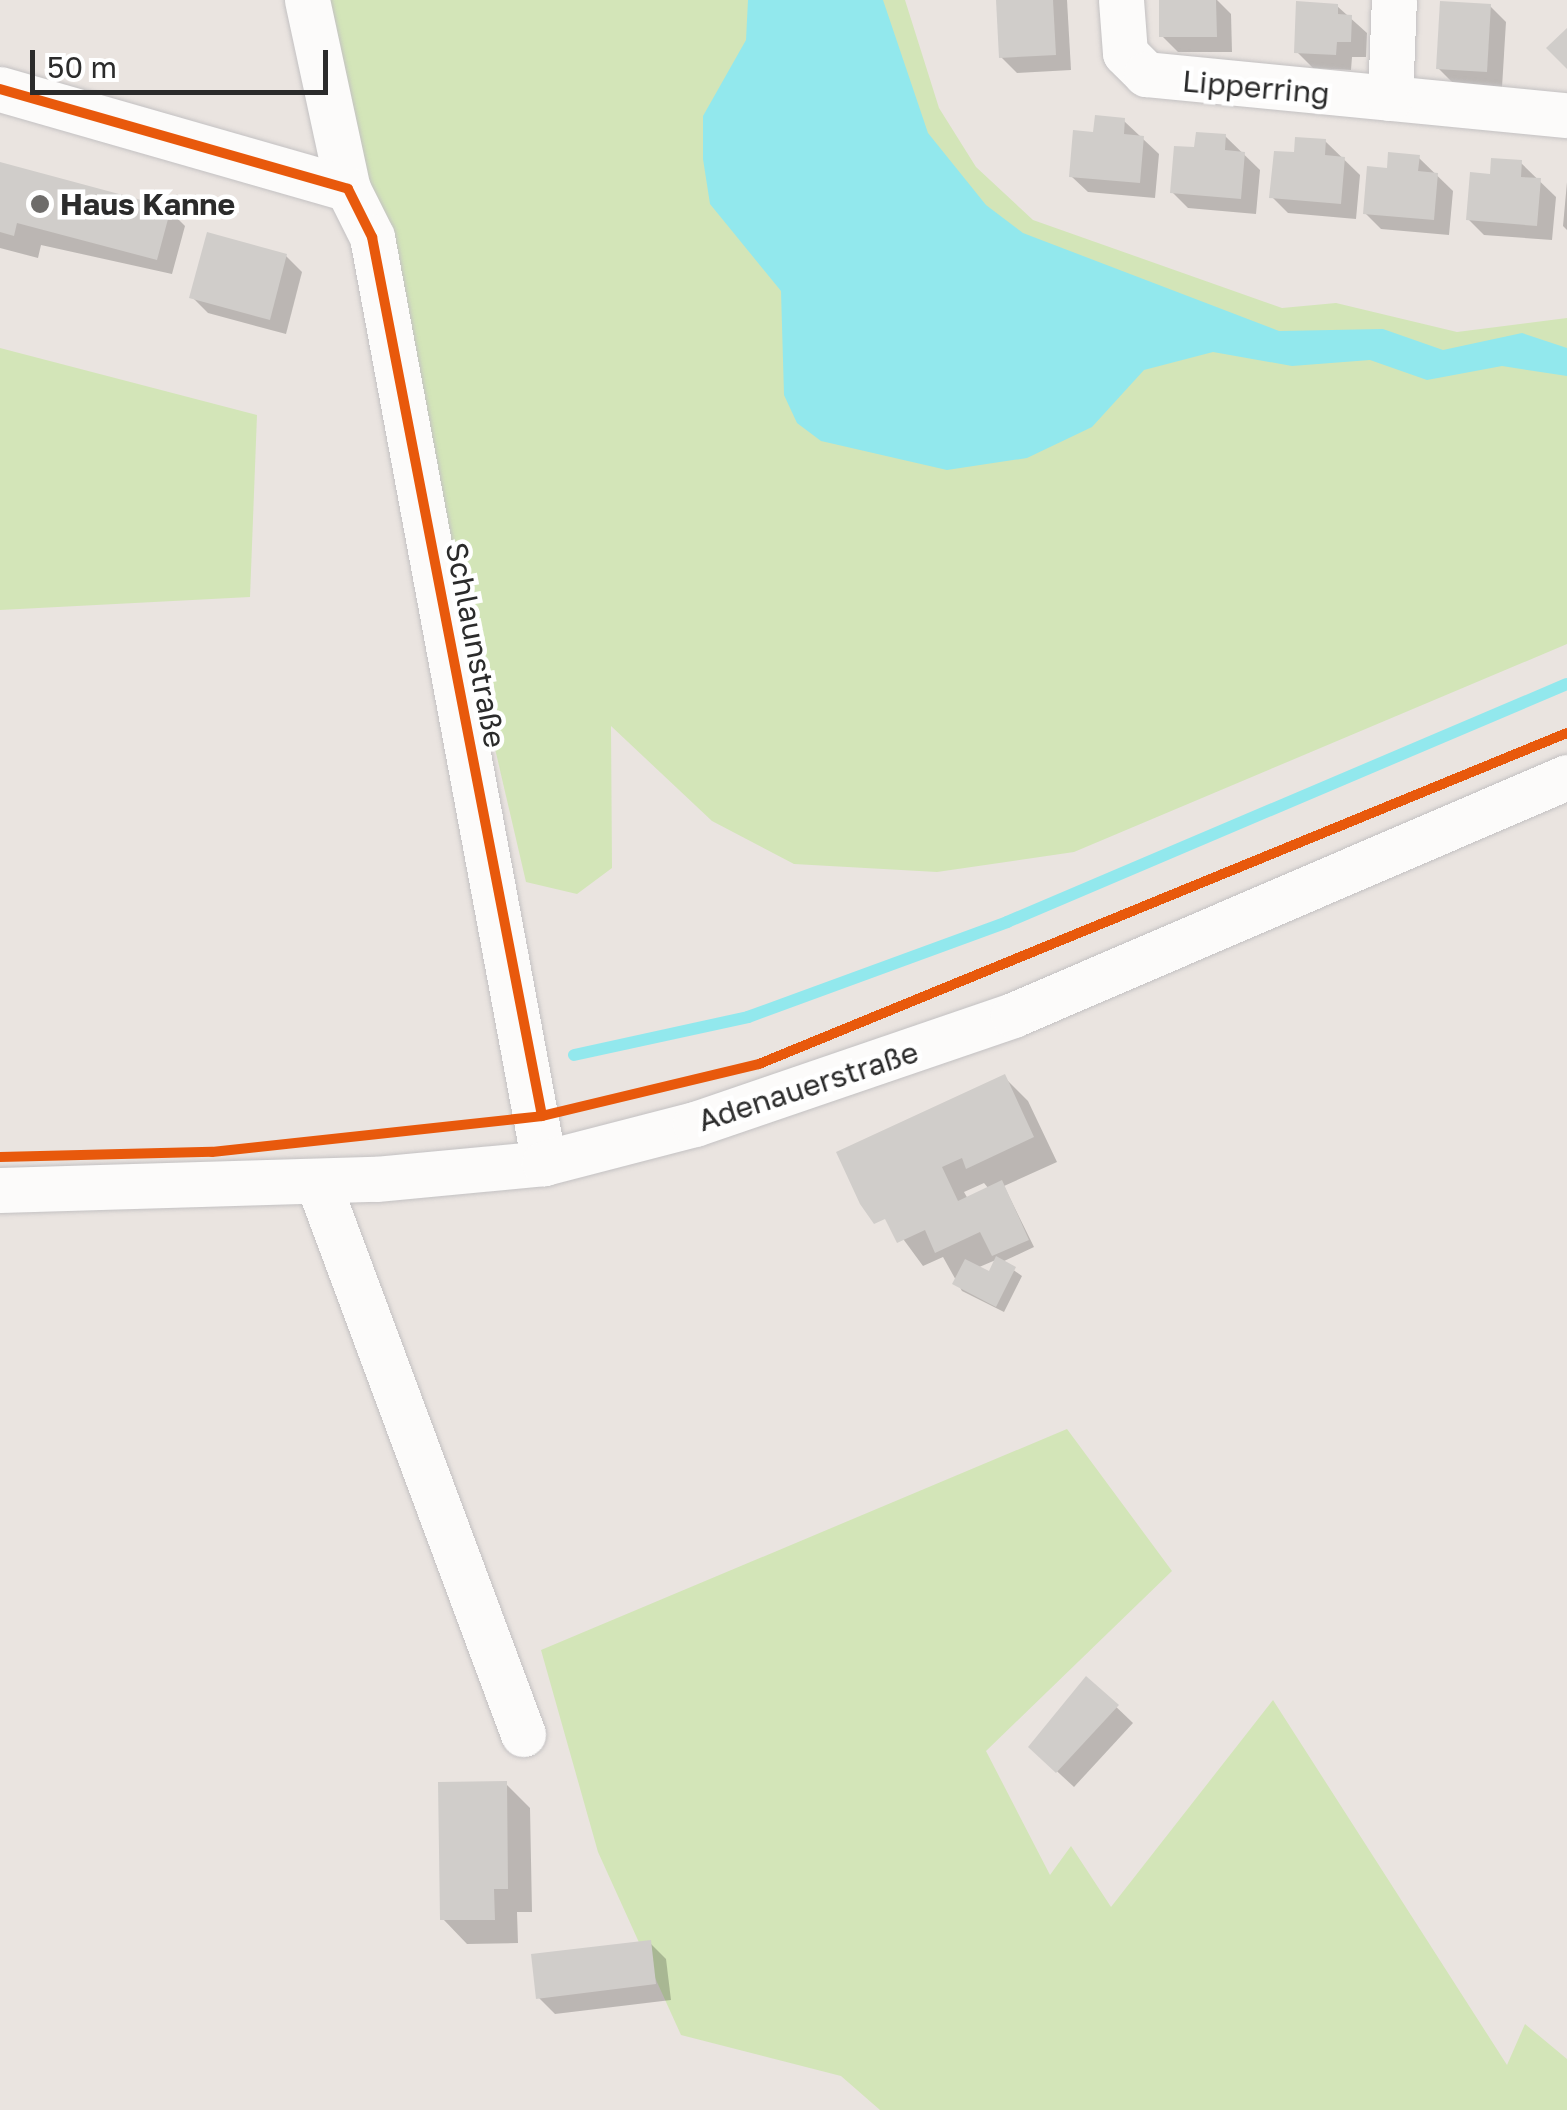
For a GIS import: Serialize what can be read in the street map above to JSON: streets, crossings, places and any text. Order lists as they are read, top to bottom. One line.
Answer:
{"streets":{"street":["Lipperring","Schlaunstraße","Adenauerstraße"]},"crossings":[["Schlaunstraße","Adenauerstraße"]],"places":["Haus Kanne"],"scale_bar":"50 m"}
